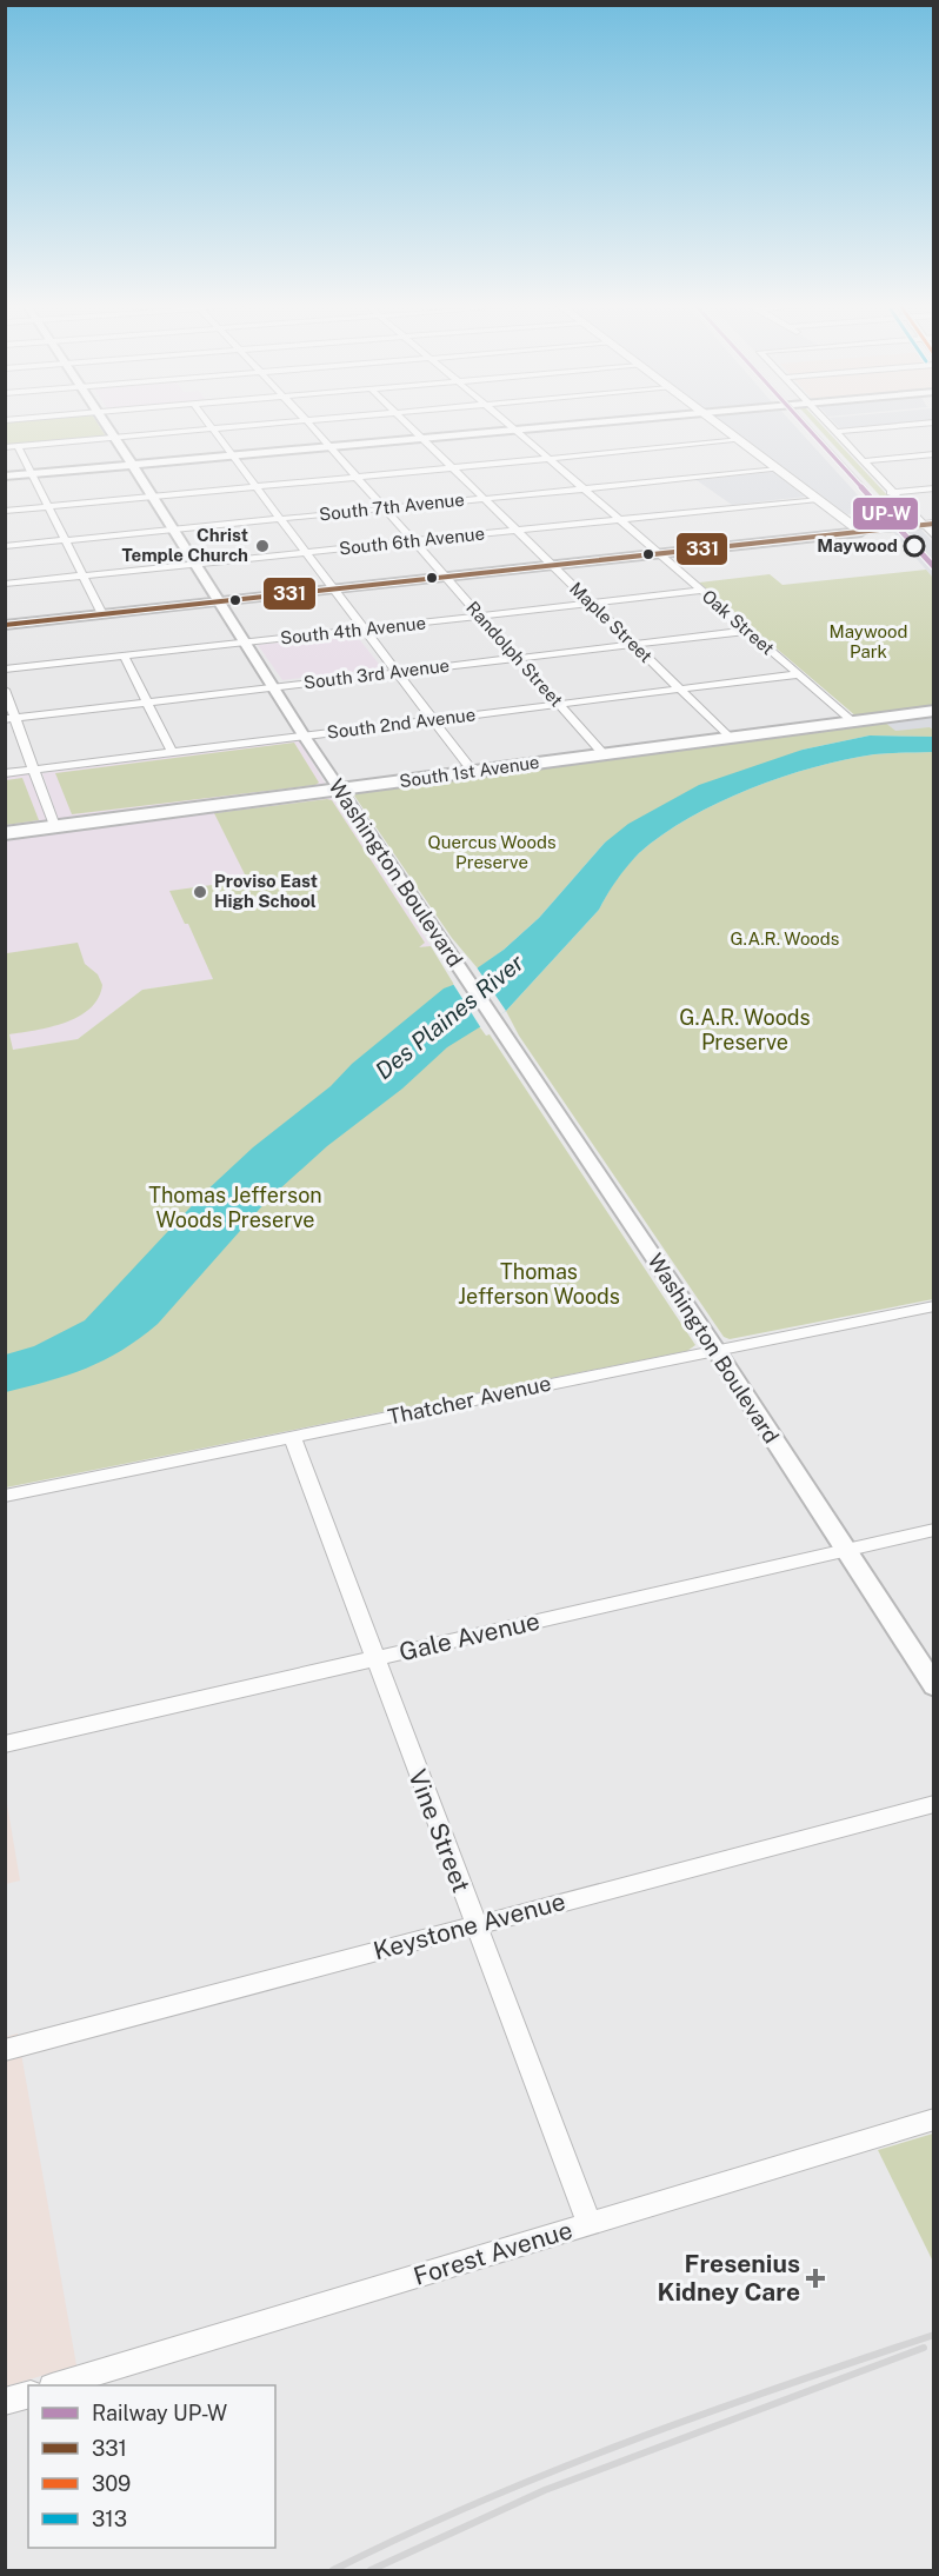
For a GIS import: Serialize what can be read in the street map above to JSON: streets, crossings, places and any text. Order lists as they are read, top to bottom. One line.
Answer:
{"streets":{"main road":["South 1st Avenue"],"street":["South 7th Avenue","South 6th Avenue","Maple Street","Oak Street","South 4th Avenue","Randolph Street","South 3rd Avenue","South 2nd Avenue","Washington Boulevard","Thatcher Avenue","Gale Avenue","Vine Street","Keystone Avenue","Forest Avenue"]},"crossings":[["South 7th Avenue","Maple Street"],["South 7th Avenue","Oak Street"],["South 7th Avenue","Randolph Street"],["South 7th Avenue","Washington Boulevard"],["South 6th Avenue","Maple Street"],["South 6th Avenue","Oak Street"],["South 6th Avenue","Randolph Street"],["South 6th Avenue","Washington Boulevard"],["Maple Street","South 4th Avenue"],["Maple Street","South 3rd Avenue"],["Maple Street","South 2nd Avenue"],["Maple Street","South 1st Avenue"],["Oak Street","South 4th Avenue"],["Oak Street","South 3rd Avenue"],["Oak Street","South 2nd Avenue"],["Oak Street","South 1st Avenue"],["South 4th Avenue","Randolph Street"],["South 4th Avenue","Washington Boulevard"],["Randolph Street","South 3rd Avenue"],["Randolph Street","South 2nd Avenue"],["Randolph Street","South 1st Avenue"],["South 3rd Avenue","Washington Boulevard"],["South 2nd Avenue","Washington Boulevard"],["South 1st Avenue","Washington Boulevard"],["Washington Boulevard","Thatcher Avenue"],["Washington Boulevard","Gale Avenue"],["Thatcher Avenue","Vine Street"],["Gale Avenue","Vine Street"],["Vine Street","Keystone Avenue"],["Vine Street","Forest Avenue"]],"water":["Des Plaines River"],"parks":["Maywood Park","Quercus Woods Preserve","G.A.R. Woods","G.A.R. Woods Preserve","Thomas Jefferson Woods Preserve","Thomas Jefferson Woods"],"places":{"other":["Christ Temple Church","Maywood","Proviso East High School"],"health":["Fresenius Kidney Care"]},"lines":["rail line UP-W","transit line 331"],"legend":["Railway UP-W","331","309","313"]}
